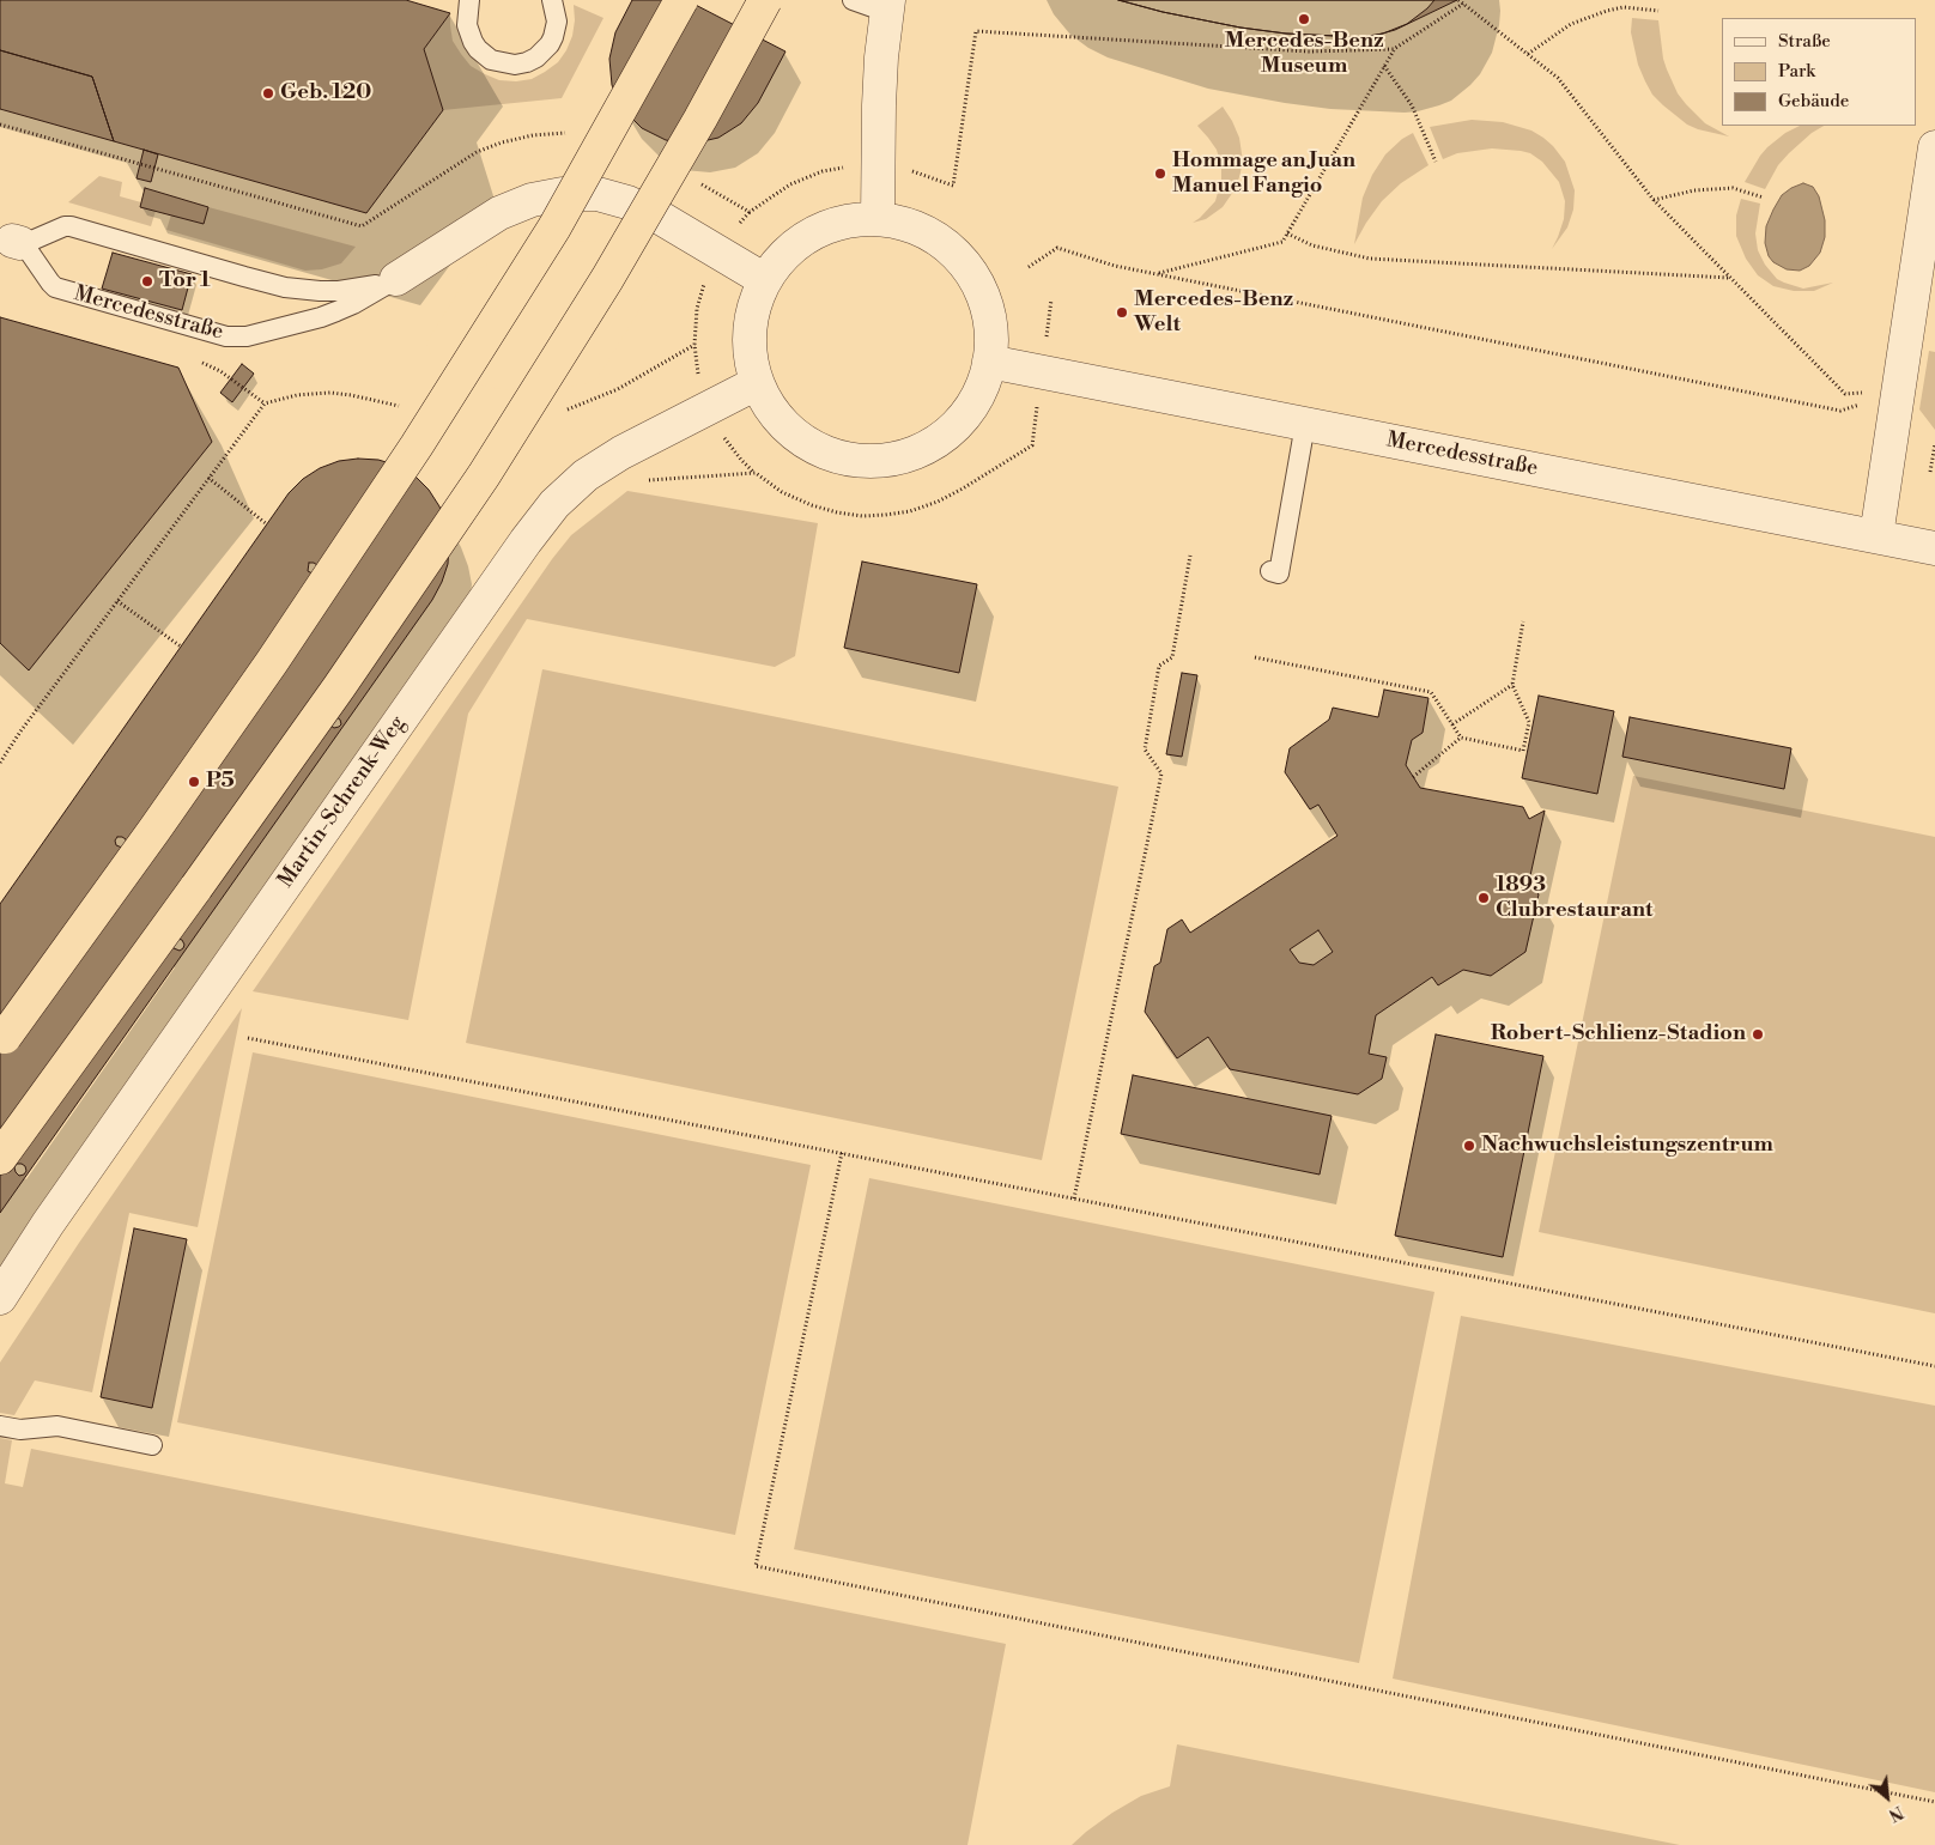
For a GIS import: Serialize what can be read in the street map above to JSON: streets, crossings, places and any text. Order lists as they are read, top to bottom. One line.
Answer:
{"streets":{"street":["Mercedesstraße","Martin-Schrenk-Weg"]},"places":["Mercedes-Benz Museum","Geb. 120","Hommage an Juan Manuel Fangio","Tor 1","Mercedes-Benz Welt","P5","1893 Clubrestaurant","Robert-Schlienz-Stadion","Nachwuchsleistungszentrum"],"legend":["Straße","Park","Gebäude"],"north":"bottom right"}
